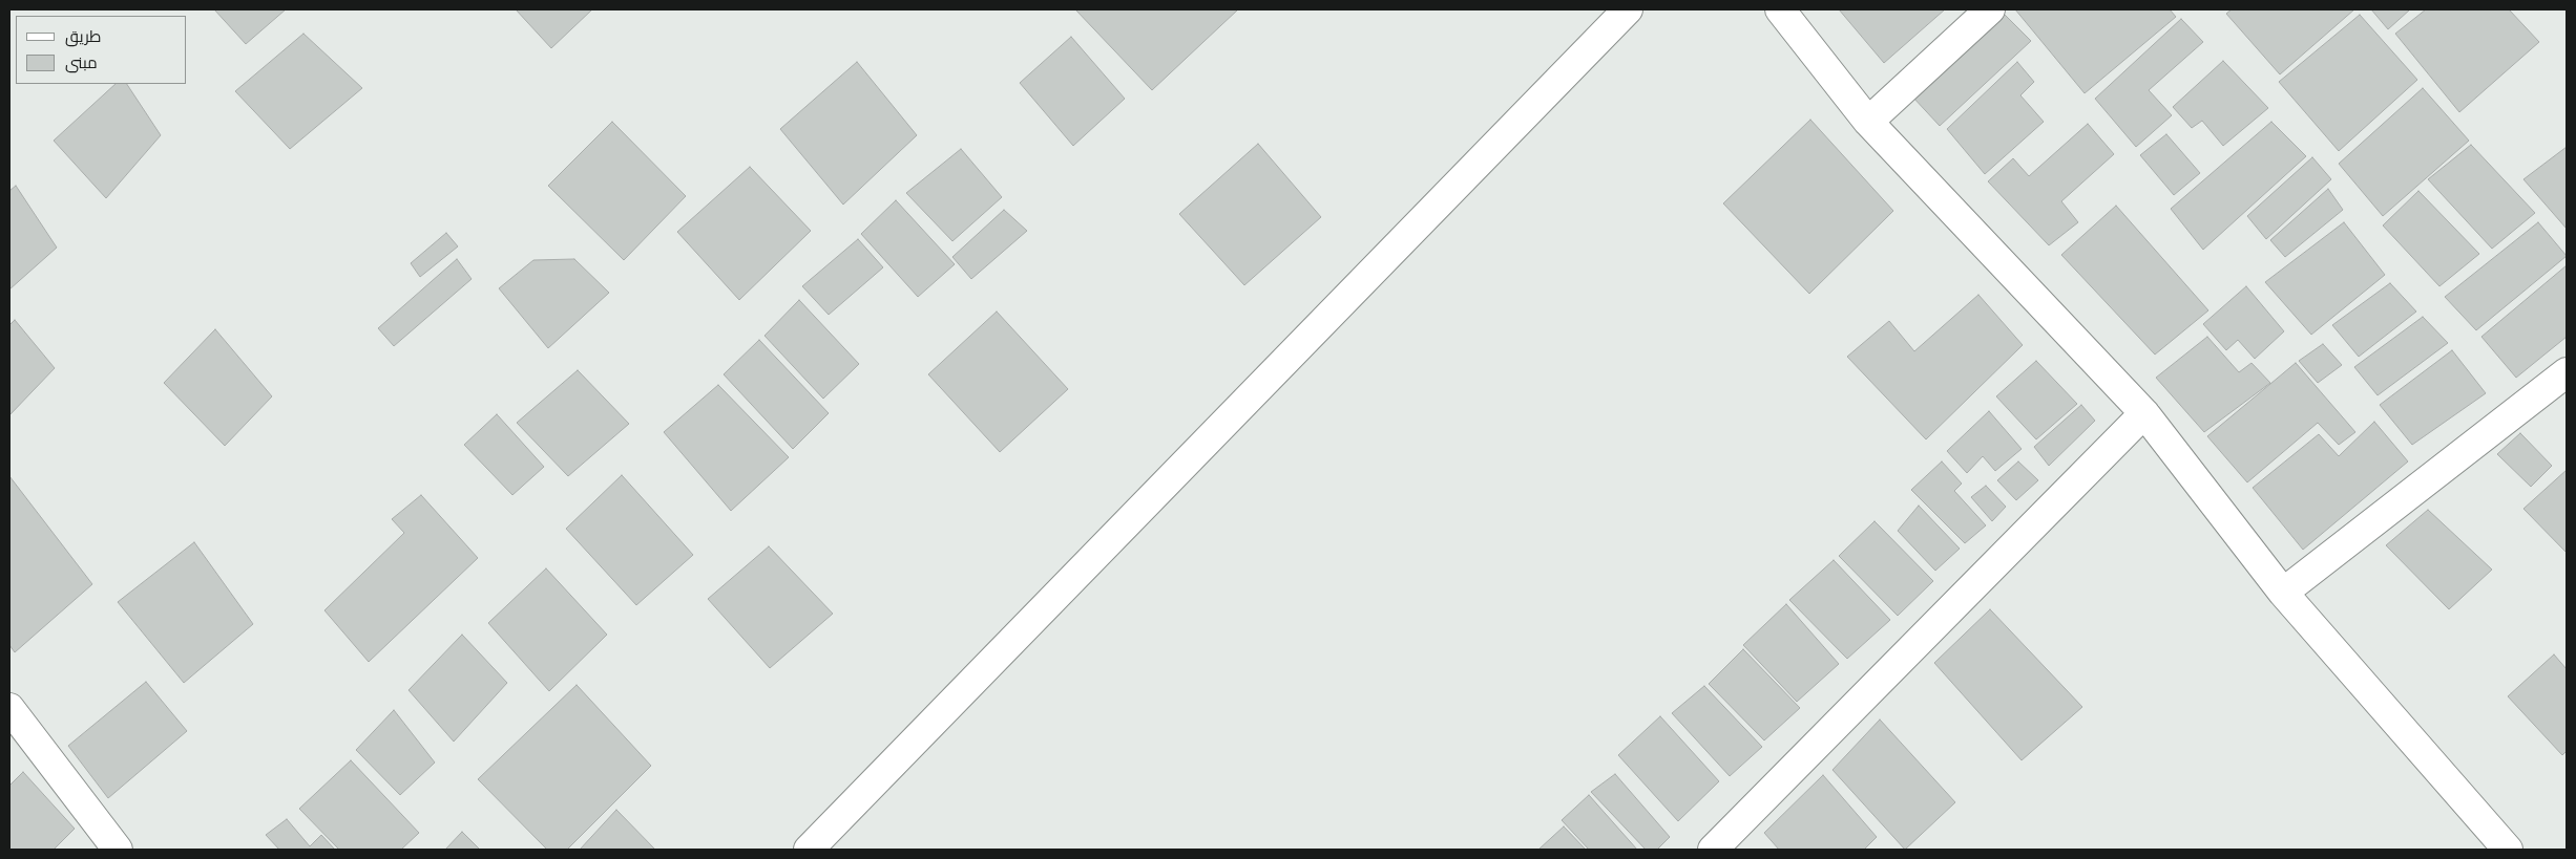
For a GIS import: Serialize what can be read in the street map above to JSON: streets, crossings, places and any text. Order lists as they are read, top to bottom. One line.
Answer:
{"legend":["طريق","مبنى"]}
